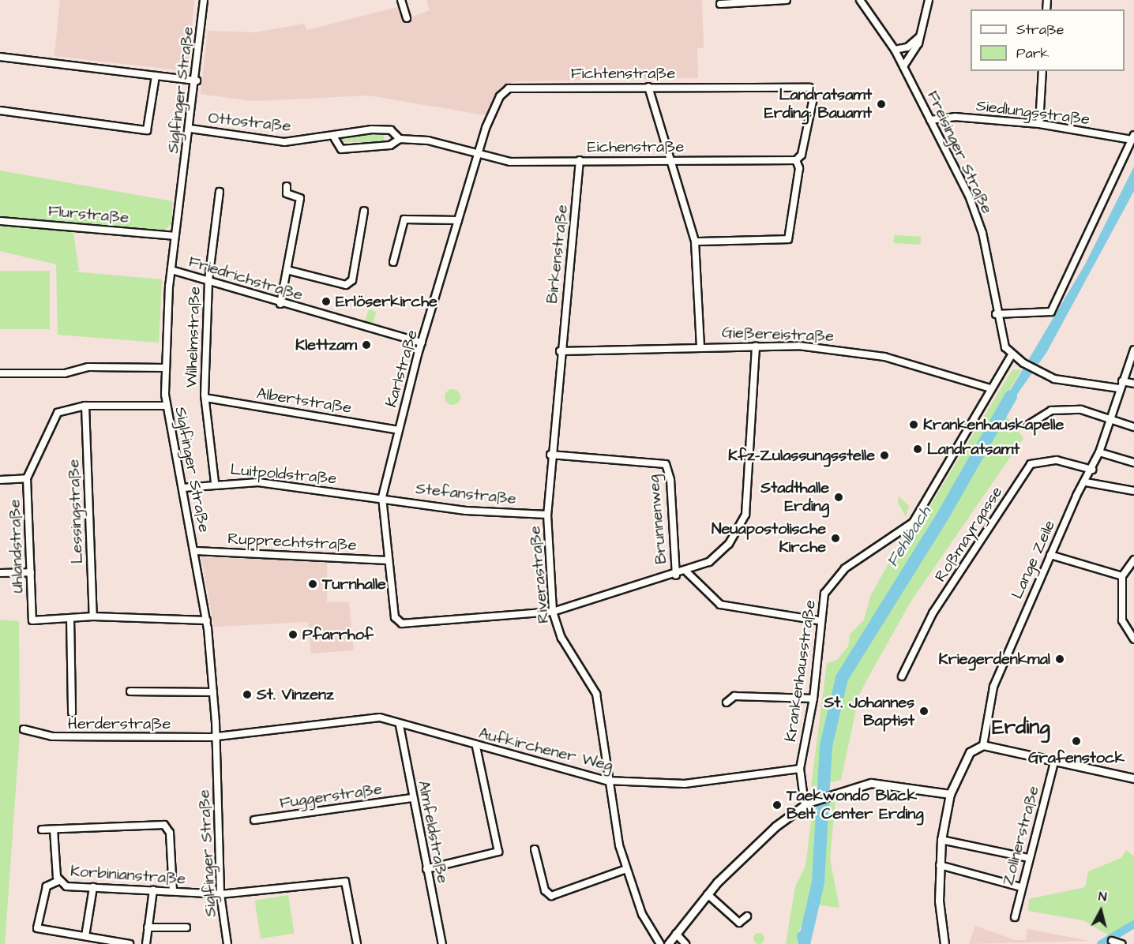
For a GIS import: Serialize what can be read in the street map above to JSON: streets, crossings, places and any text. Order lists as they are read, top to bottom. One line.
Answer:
{"streets":{"street":["Fichtenstraße","Siglfinger Straße","Siedlungsstraße","Ottostraße","Eichenstraße","Freisinger Straße","Flurstraße","Birkenstraße","Friedrichstraße","Gießereistraße","Wilhelmstraße","Karlstraße","Albertstraße","Luitpoldstraße","Stefanstraße","Lessingstraße","Brunnenweg","Roßmayrgasse","Rupprechtstraße","Uhlandstraße","Lange Zeile","Riverastraße","Krankenhausstraße","Herderstraße","Aufkirchener Weg","Fuggerstraße","Almfeldstraße","Zollnerstraße","Korbinianstraße"]},"crossings":[["Fichtenstraße","Ottostraße"],["Fichtenstraße","Eichenstraße"],["Fichtenstraße","Karlstraße"],["Siglfinger Straße","Ottostraße"],["Siglfinger Straße","Flurstraße"],["Siglfinger Straße","Friedrichstraße"],["Siglfinger Straße","Luitpoldstraße"],["Siglfinger Straße","Rupprechtstraße"],["Siglfinger Straße","Uhlandstraße"],["Siglfinger Straße","Herderstraße"],["Siglfinger Straße","Aufkirchener Weg"],["Siglfinger Straße","Korbinianstraße"],["Siedlungsstraße","Freisinger Straße"],["Ottostraße","Eichenstraße"],["Ottostraße","Karlstraße"],["Eichenstraße","Birkenstraße"],["Eichenstraße","Karlstraße"],["Freisinger Straße","Lange Zeile"],["Freisinger Straße","Krankenhausstraße"],["Birkenstraße","Gießereistraße"],["Birkenstraße","Riverastraße"],["Friedrichstraße","Wilhelmstraße"],["Friedrichstraße","Karlstraße"],["Gießereistraße","Riverastraße"],["Gießereistraße","Krankenhausstraße"],["Wilhelmstraße","Albertstraße"],["Wilhelmstraße","Luitpoldstraße"],["Karlstraße","Albertstraße"],["Karlstraße","Luitpoldstraße"],["Karlstraße","Stefanstraße"],["Luitpoldstraße","Stefanstraße"],["Stefanstraße","Riverastraße"],["Lessingstraße","Uhlandstraße"],["Brunnenweg","Riverastraße"],["Roßmayrgasse","Lange Zeile"],["Riverastraße","Aufkirchener Weg"],["Krankenhausstraße","Aufkirchener Weg"],["Herderstraße","Aufkirchener Weg"],["Aufkirchener Weg","Almfeldstraße"],["Fuggerstraße","Almfeldstraße"]],"districts":["Erding"],"water":["Fehlbach"],"places":["Landratsamt Erding: Bauamt","Erlöserkirche","Klettzam","Krankenhauskapelle","Landratsamt","Kfz-Zulassungsstelle","Stadthalle Erding","Neuapostolische Kirche","Turnhalle","Pfarrhof","Kriegerdenkmal","St. Vinzenz","St. Johannes Baptist","Grafenstock","Taekwondo Black Belt Center Erding"],"legend":["Straße","Park"],"north":"top"}
